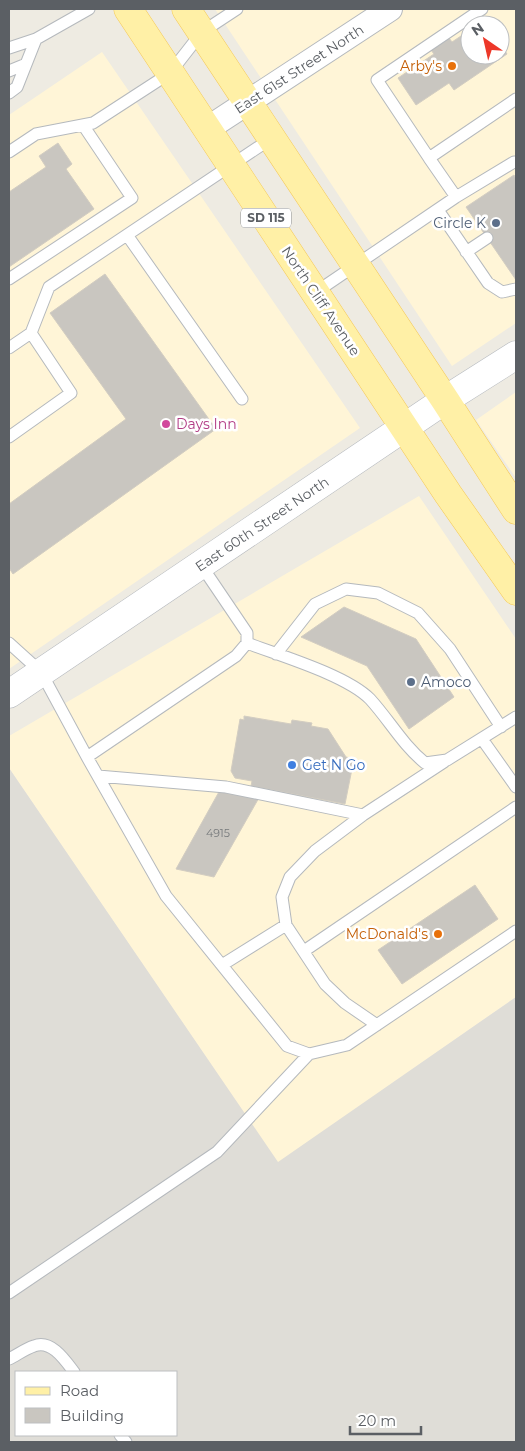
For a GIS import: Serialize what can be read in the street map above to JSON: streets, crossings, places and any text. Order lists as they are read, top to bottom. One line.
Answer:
{"streets":{"main road":["SD 115","North Cliff Avenue","East 60th Street North"],"street":["East 61st Street North"]},"crossings":[["East 61st Street North","North Cliff Avenue"],["North Cliff Avenue","East 60th Street North"]],"places":["Arby's","Circle K","Days Inn","Amoco","Get N Go","McDonald's"],"house_numbers":["4915"],"legend":["Road","Building"],"scale_bar":"20 m","north":"top left"}
